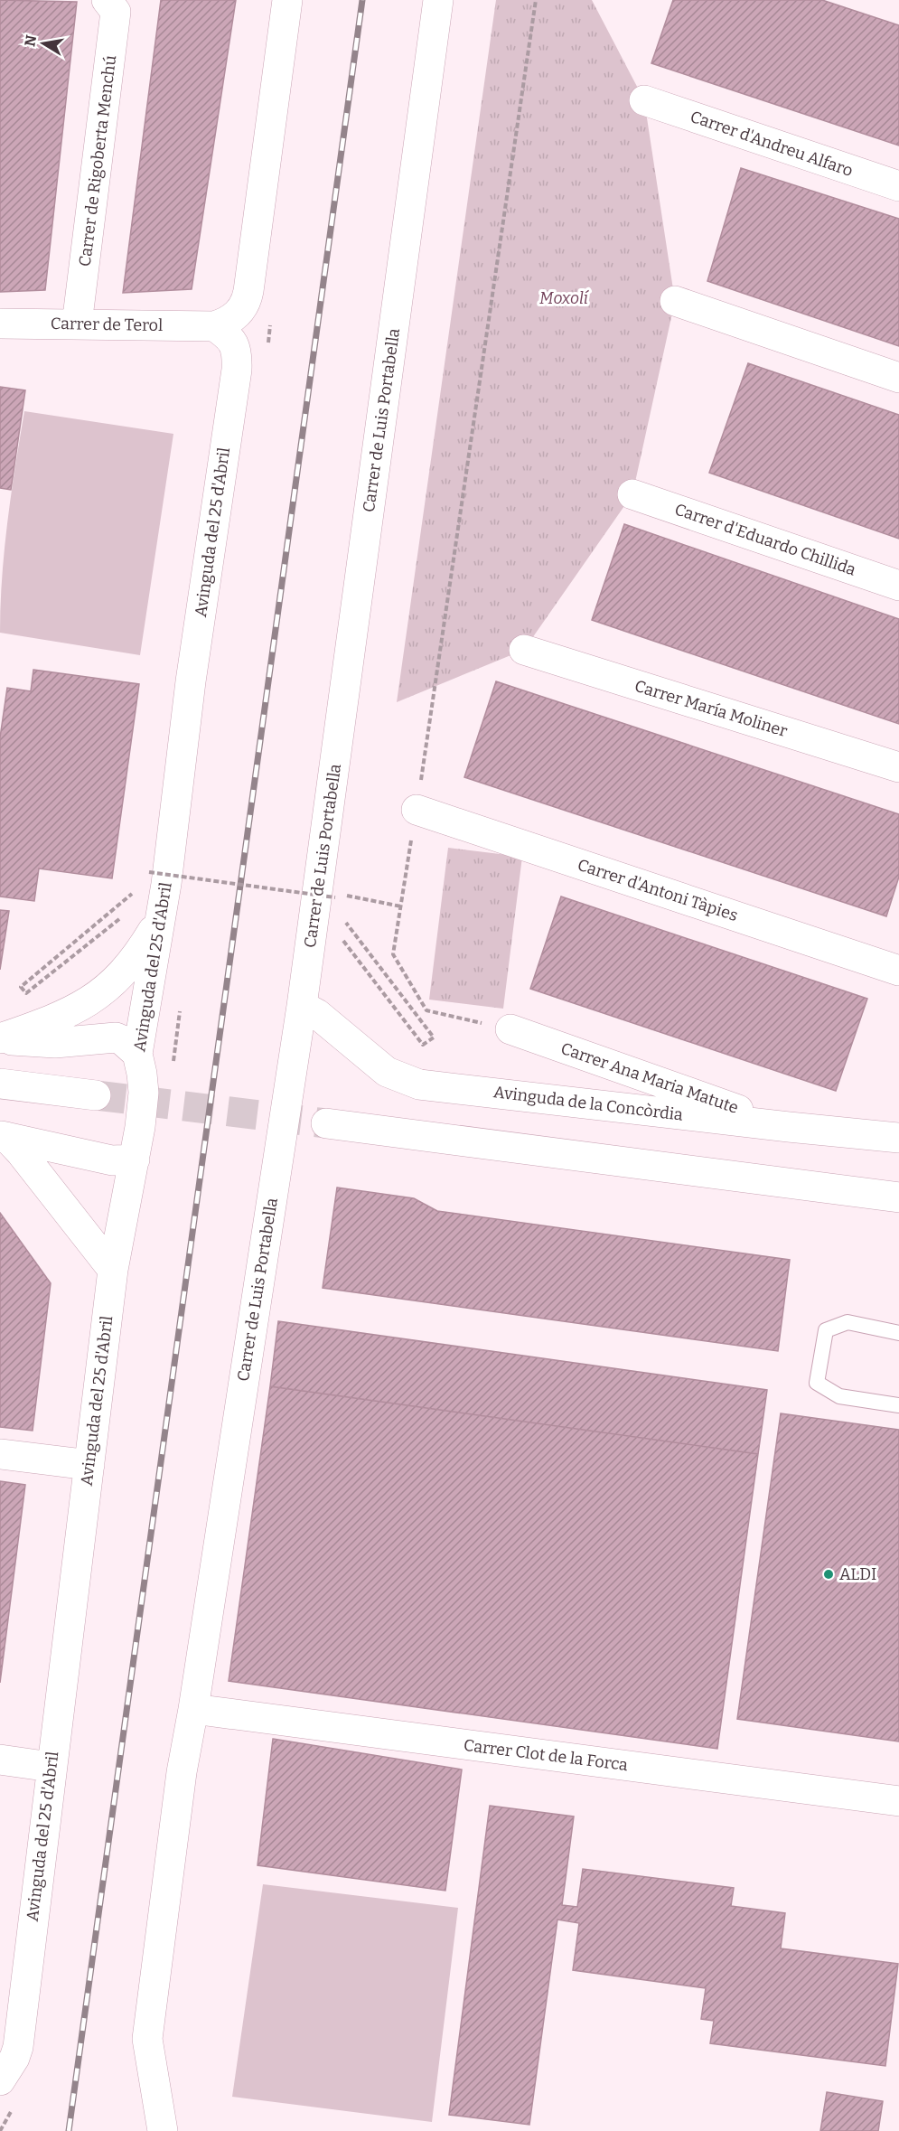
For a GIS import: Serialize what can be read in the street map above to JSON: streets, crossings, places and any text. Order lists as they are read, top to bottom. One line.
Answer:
{"streets":{"street":["Carrer d'Andreu Alfaro","Carrer de Rigoberta Menchú","Carrer de Terol","Carrer de Luis Portabella","Avinguda del 25 d'Abril","Carrer d'Eduardo Chillida","Carrer María Moliner","Carrer d'Antoni Tàpies","Carrer Ana Maria Matute","Avinguda de la Concòrdia","Carrer Clot de la Forca"]},"crossings":[["Carrer de Rigoberta Menchú","Carrer de Terol"],["Carrer de Terol","Avinguda del 25 d'Abril"],["Carrer de Luis Portabella","Avinguda de la Concòrdia"],["Carrer de Luis Portabella","Carrer Clot de la Forca"],["Carrer Ana Maria Matute","Avinguda de la Concòrdia"]],"parks":["Moxolí"],"places":["ALDI"],"north":"left"}
